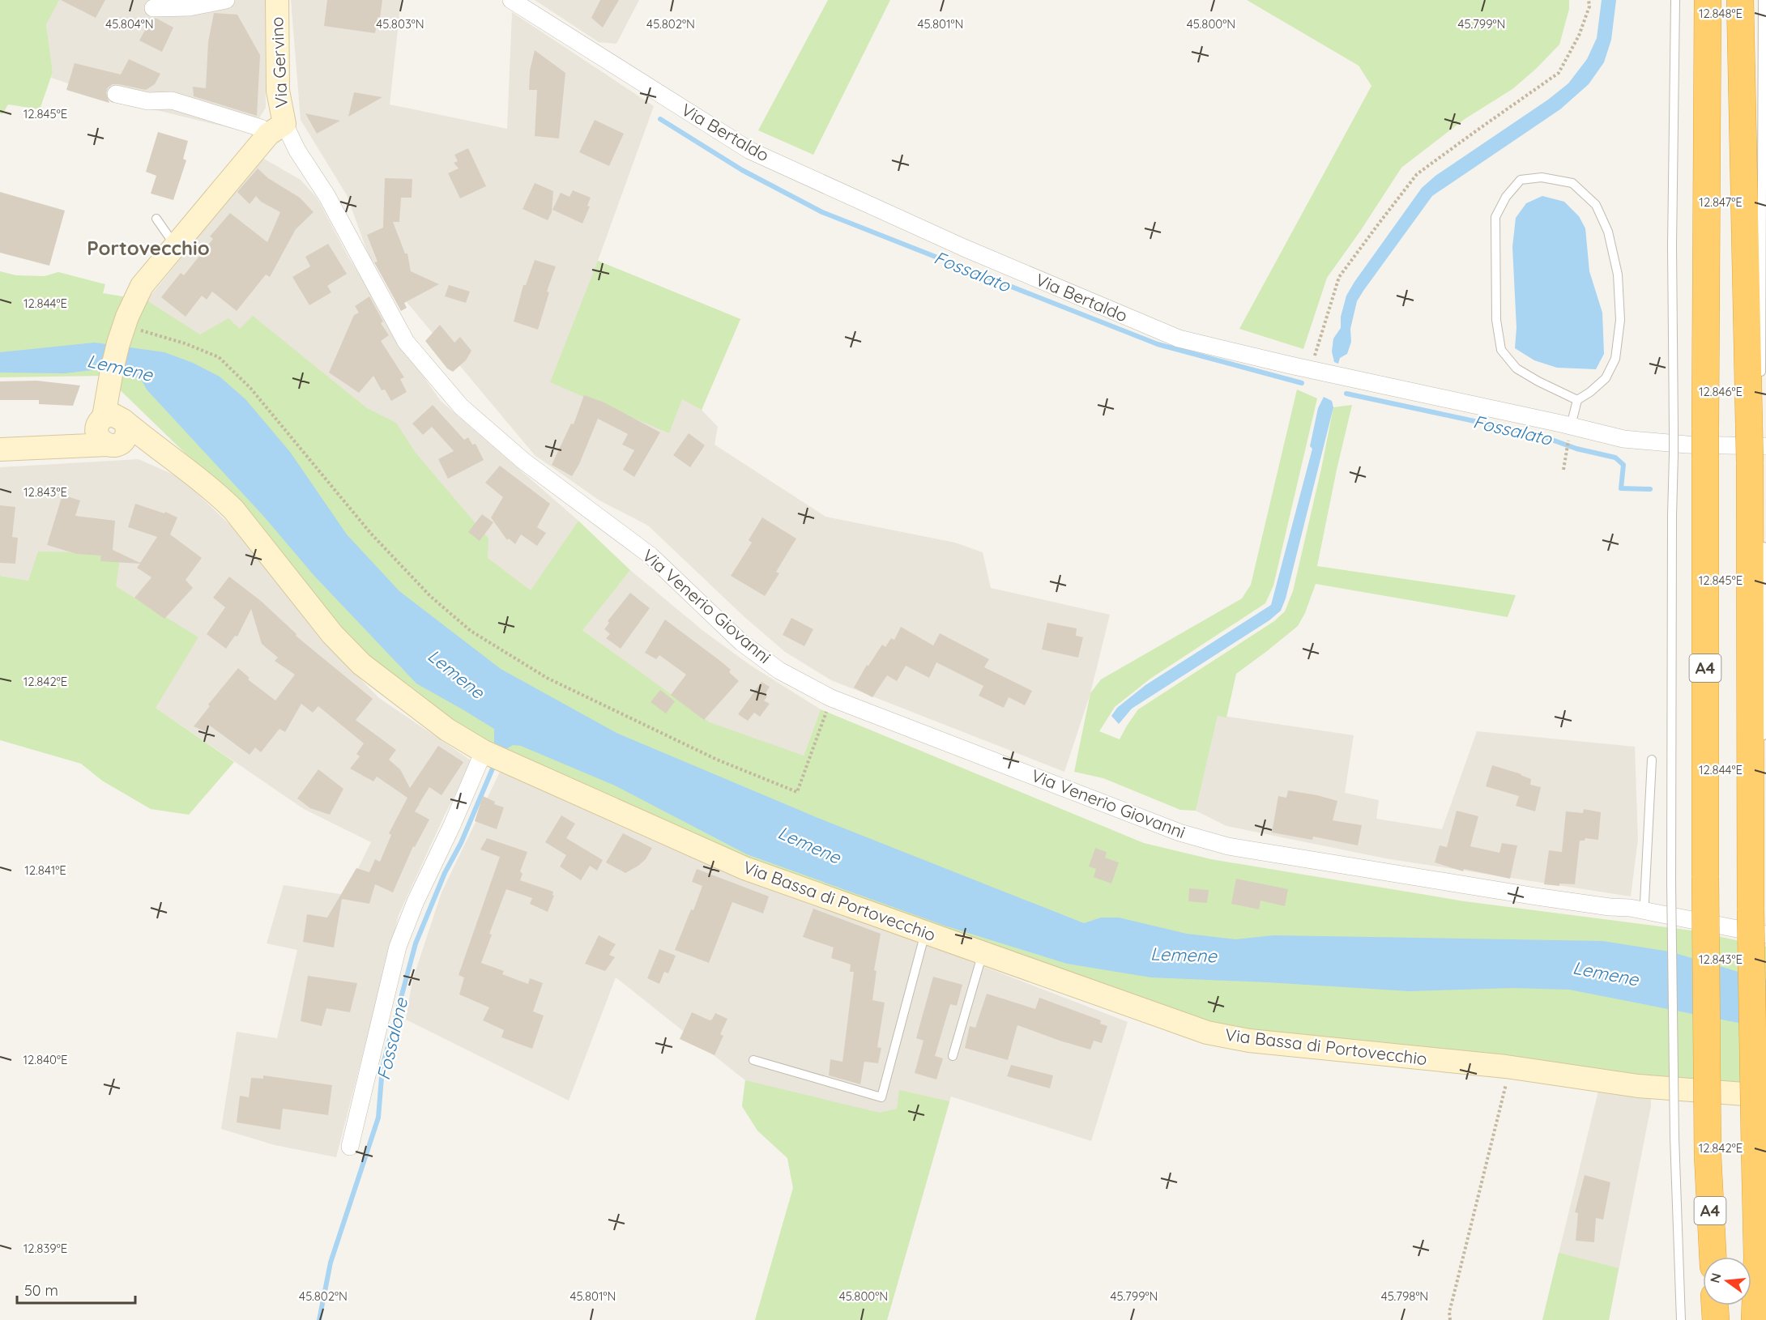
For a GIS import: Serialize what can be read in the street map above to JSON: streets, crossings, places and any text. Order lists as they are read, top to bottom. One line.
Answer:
{"streets":{"highway":["A4"],"street":["Via Gervino","Via Bertaldo","Via Venerio Giovanni","Via Bassa di Portovecchio"]},"crossings":[["Via Gervino","Via Venerio Giovanni"]],"districts":["Portovecchio"],"water":["Fossalato","Lemene","Fossalone"],"scale_bar":"50 m","north":"left","coordinates":["12.848°E","45.800°N","45.804°N","45.803°N","45.802°N","45.801°N","45.799°N","12.845°E","12.847°E","12.844°E","12.846°E","12.843°E","12.842°E","12.841°E","12.840°E","12.839°E","45.798°N"]}
